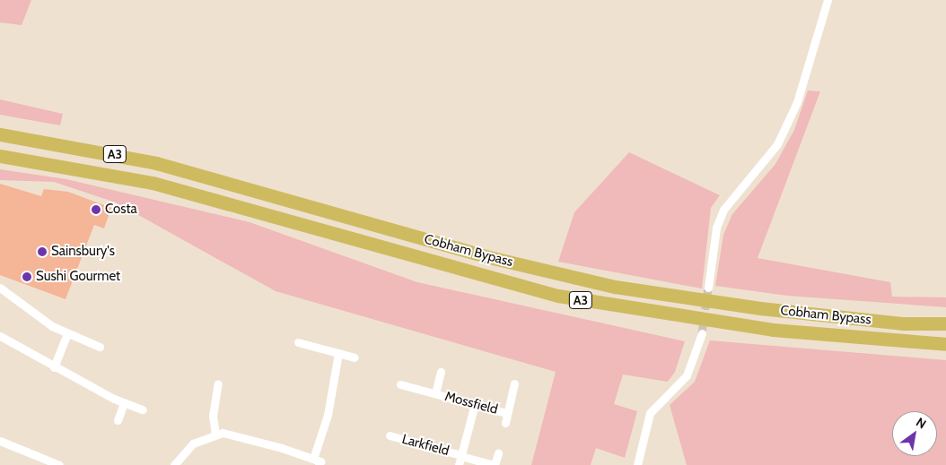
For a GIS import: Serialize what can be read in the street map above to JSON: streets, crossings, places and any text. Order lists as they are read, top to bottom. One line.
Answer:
{"streets":{"highway":["A3","Cobham Bypass"],"street":["Mossfield","Larkfield"]},"crossings":[["Mossfield","Larkfield"]],"places":["Costa","Sainsbury's","Sushi Gourmet"],"north":"top right"}
